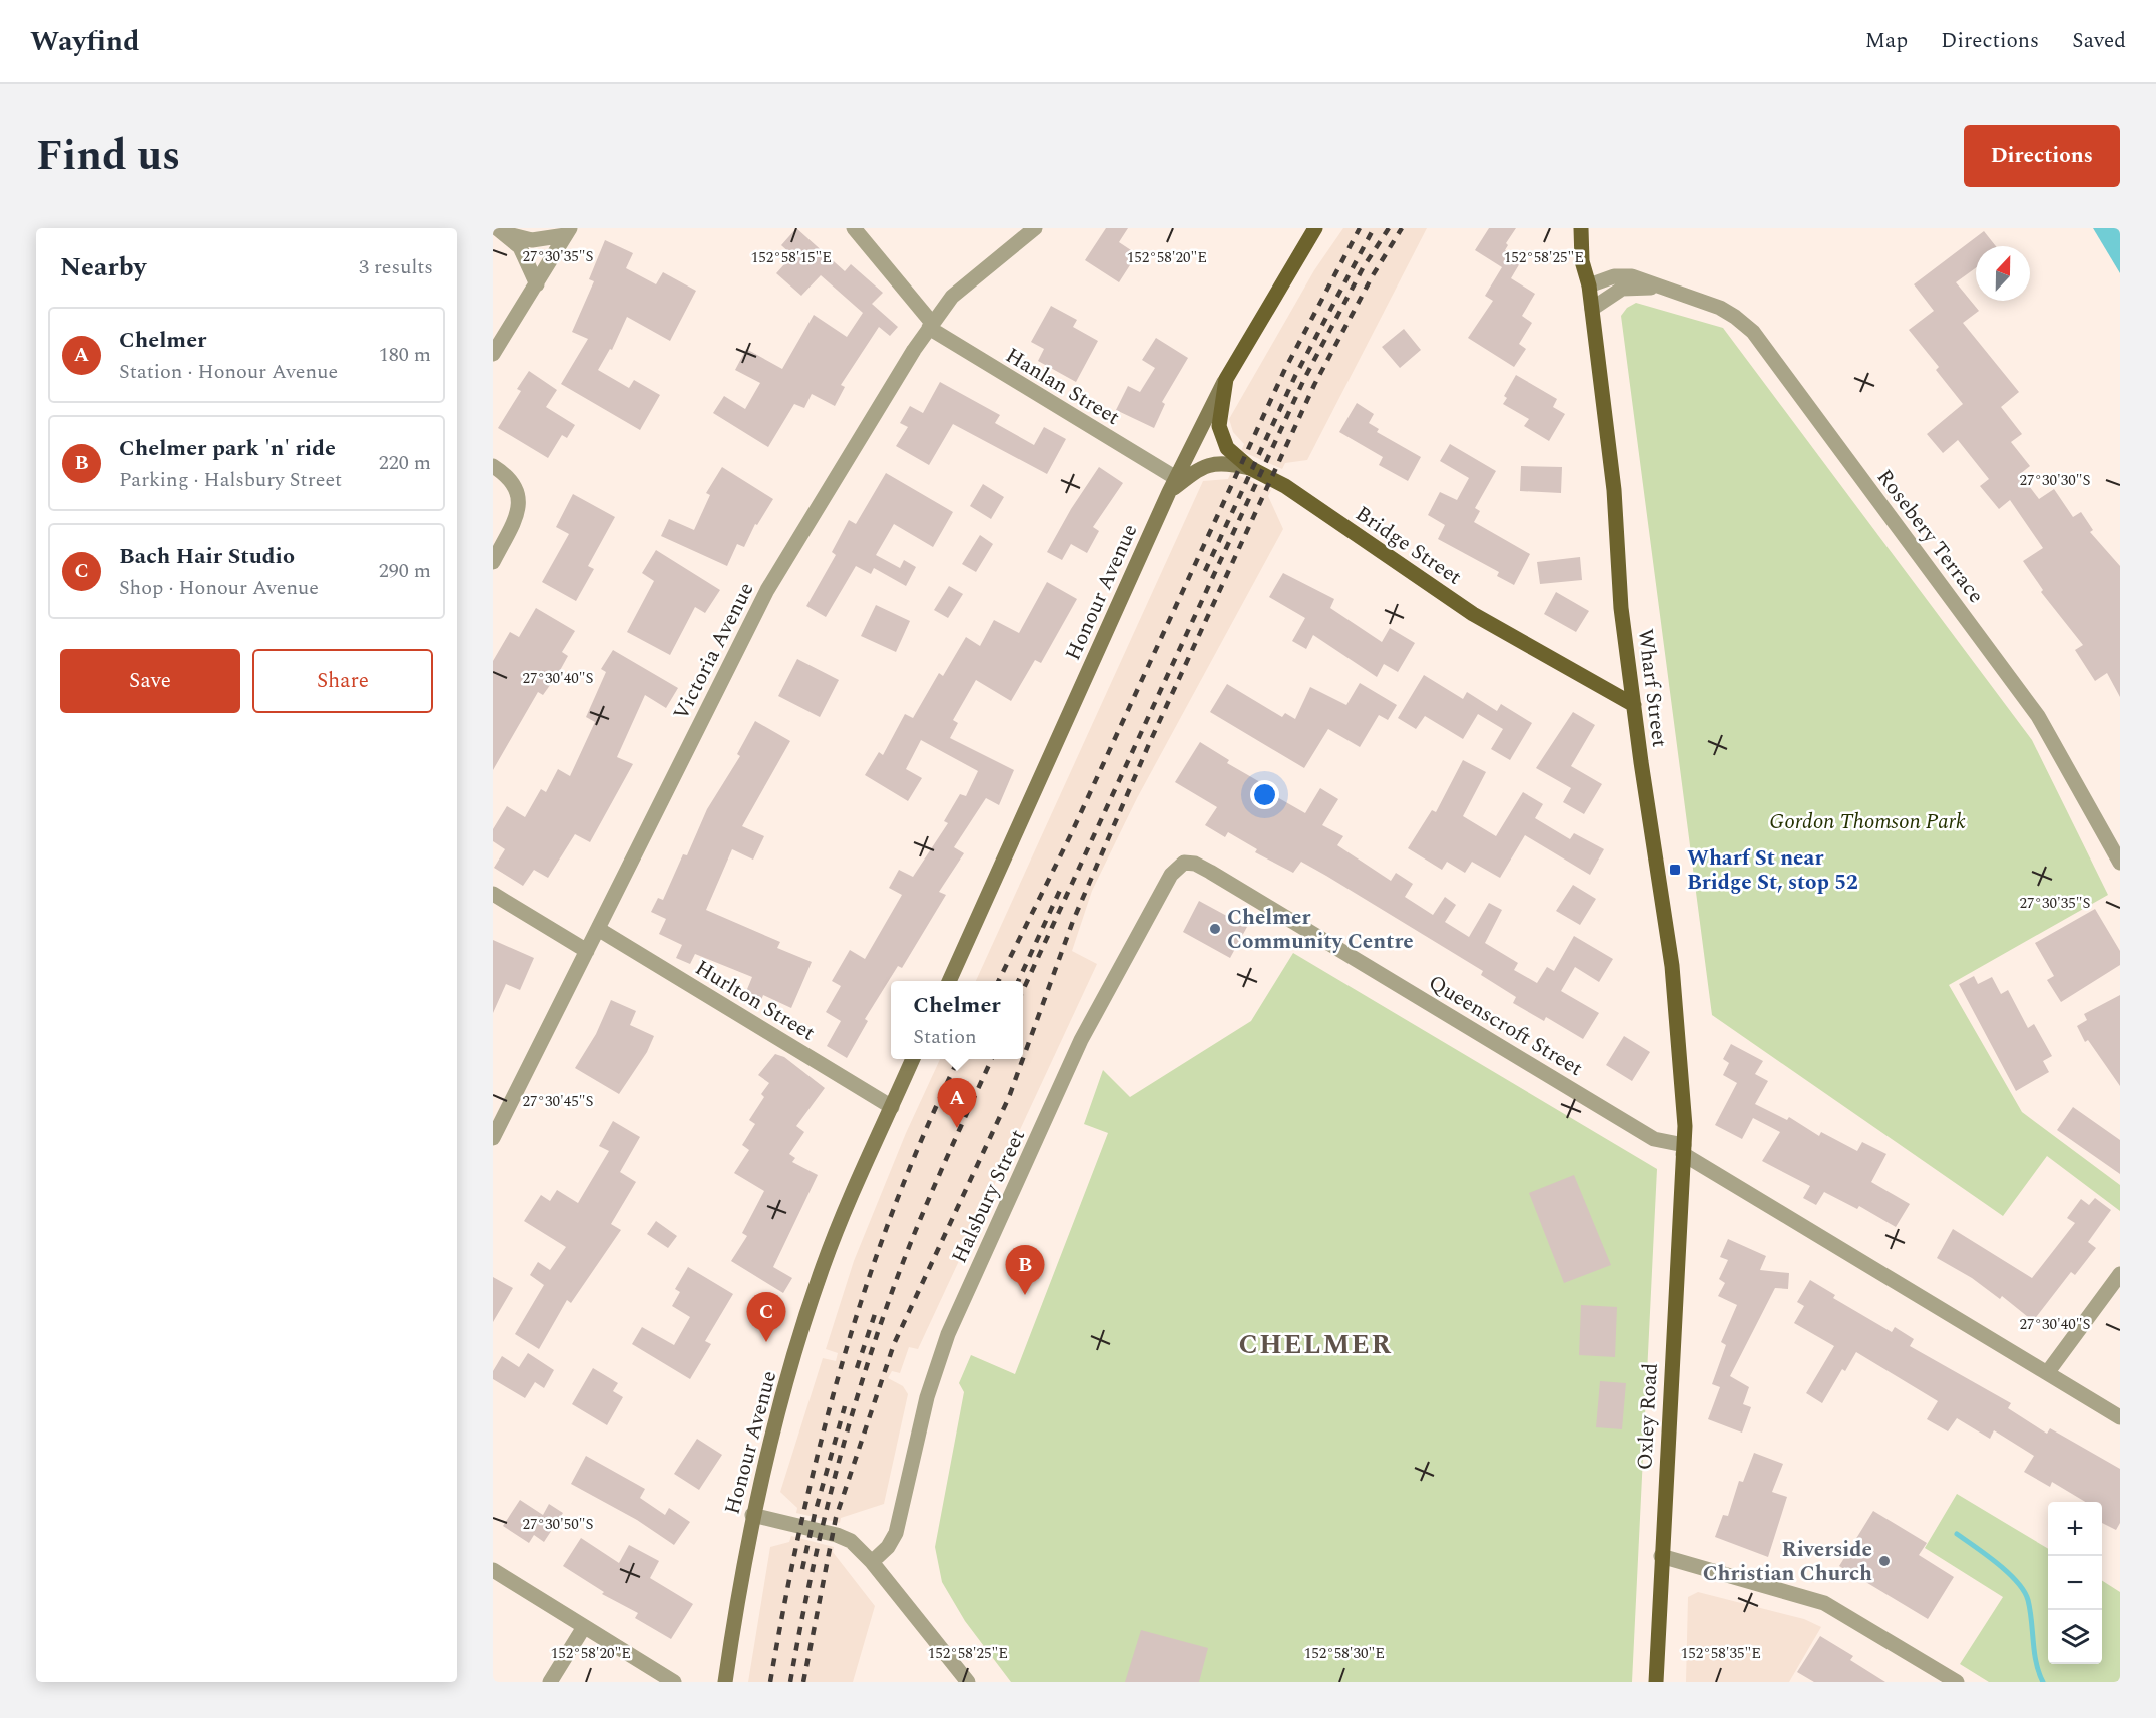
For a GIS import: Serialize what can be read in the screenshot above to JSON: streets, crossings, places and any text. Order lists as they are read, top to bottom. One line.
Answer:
{"streets":{"main road":["Bridge Street","Honour Avenue","Wharf Street","Oxley Road"],"street":["Hanlan Street","Rosebery Terrace","Victoria Avenue","Hurlton Street","Queenscroft Street","Halsbury Street"]},"crossings":[["Hanlan Street","Honour Avenue"],["Hanlan Street","Victoria Avenue"],["Rosebery Terrace","Wharf Street"],["Bridge Street","Honour Avenue"],["Bridge Street","Wharf Street"],["Honour Avenue","Hurlton Street"],["Victoria Avenue","Hurlton Street"],["Wharf Street","Queenscroft Street"],["Wharf Street","Oxley Road"],["Queenscroft Street","Halsbury Street"],["Queenscroft Street","Oxley Road"]],"districts":["CHELMER"],"parks":["Gordon Thomson Park"],"places":{"transit":["Wharf St near Bridge St, stop 52"],"other":["Chelmer Community Centre","Riverside Christian Church"]},"north":"top","page":{"header":"Wayfind","nav":["Map","Directions","Saved"],"title":"Find us","buttons":["Directions",["Save","Share"]],"heading":["Nearby","3 results"],"list":[{"mark":"A","name":"Chelmer","note":"Station · Honour Avenue","value":"180 m"},{"mark":"B","name":"Chelmer park 'n' ride","note":"Parking · Halsbury Street","value":"220 m"},{"mark":"C","name":"Bach Hair Studio","note":"Shop · Honour Avenue","value":"290 m"}],"popup":["Chelmer","Station"],"pins":["A","B","C"],"map_buttons":["+","−"]},"coordinates":["27°30'35\"S","152°58'15\"E","152°58'20\"E","152°58'25\"E","27°30'30\"S","27°30'40\"S","27°30'45\"S","27°30'50\"S","152°58'30\"E","152°58'35\"E"]}
